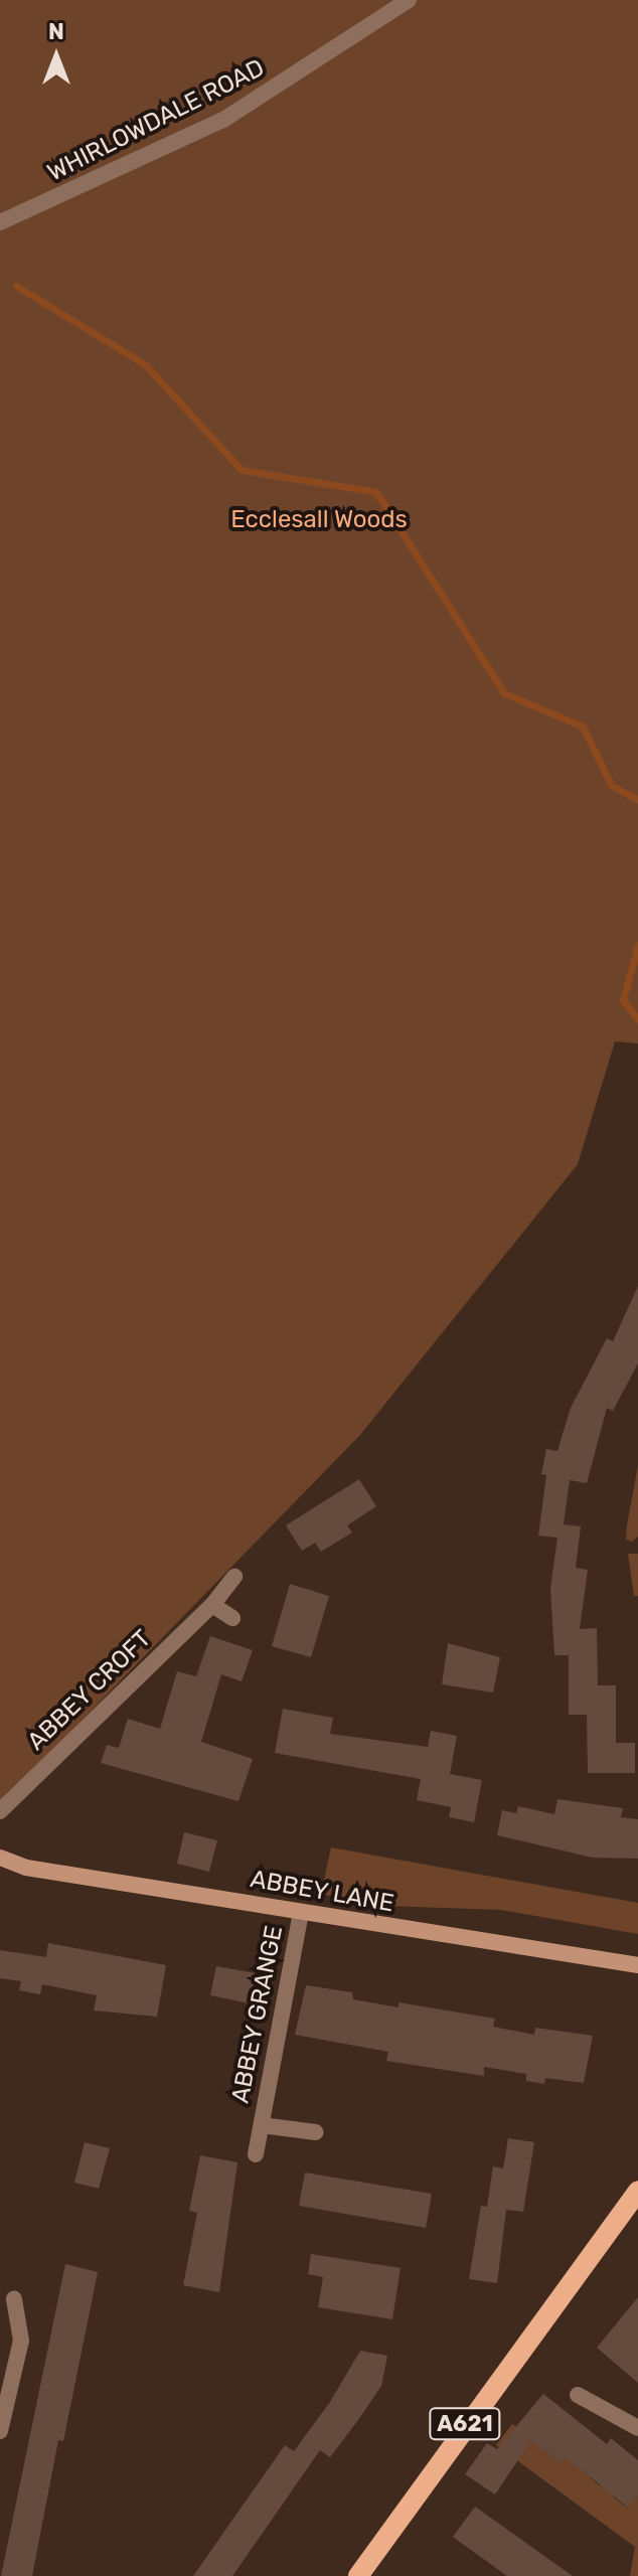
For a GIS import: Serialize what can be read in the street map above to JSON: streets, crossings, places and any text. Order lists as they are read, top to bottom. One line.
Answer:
{"streets":{"main road":["ABBEY LANE","A621"],"street":["WHIRLOWDALE ROAD","ABBEY CROFT","ABBEY GRANGE"]},"crossings":[["ABBEY LANE","ABBEY GRANGE"]],"parks":["Ecclesall Woods"],"north":"top"}
